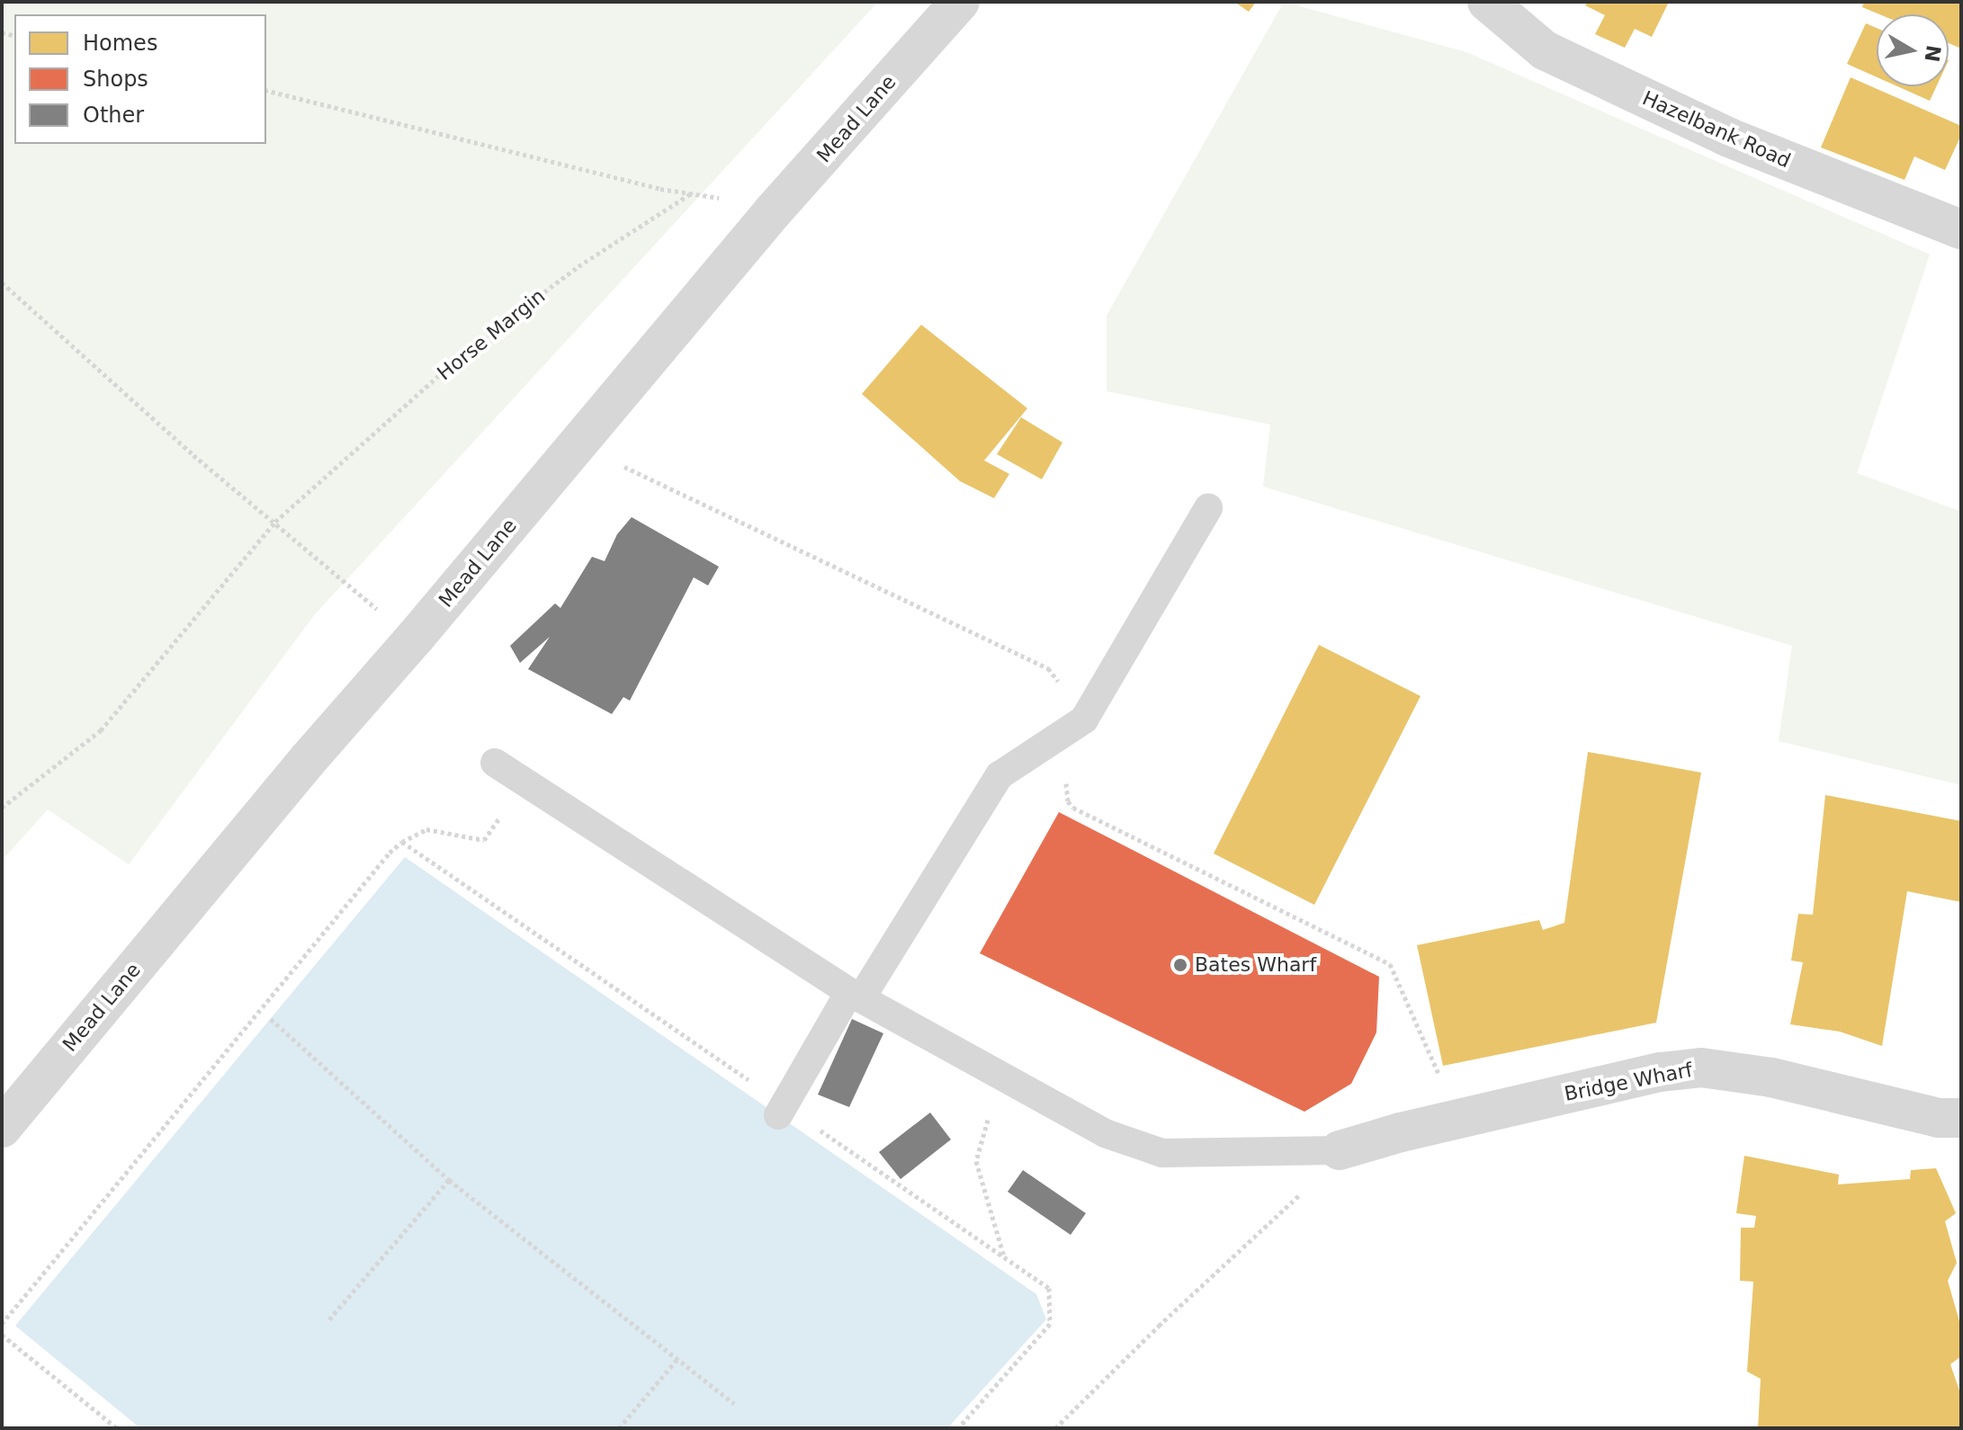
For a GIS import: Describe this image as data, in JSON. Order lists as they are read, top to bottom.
{
  "streets": {
    "street": ["Mead Lane", "Hazelbank Road", "Bridge Wharf"],
    "path": ["Horse Margin"]
  },
  "places": ["Bates Wharf"],
  "legend": ["Homes", "Shops", "Other"],
  "north": "right"
}
